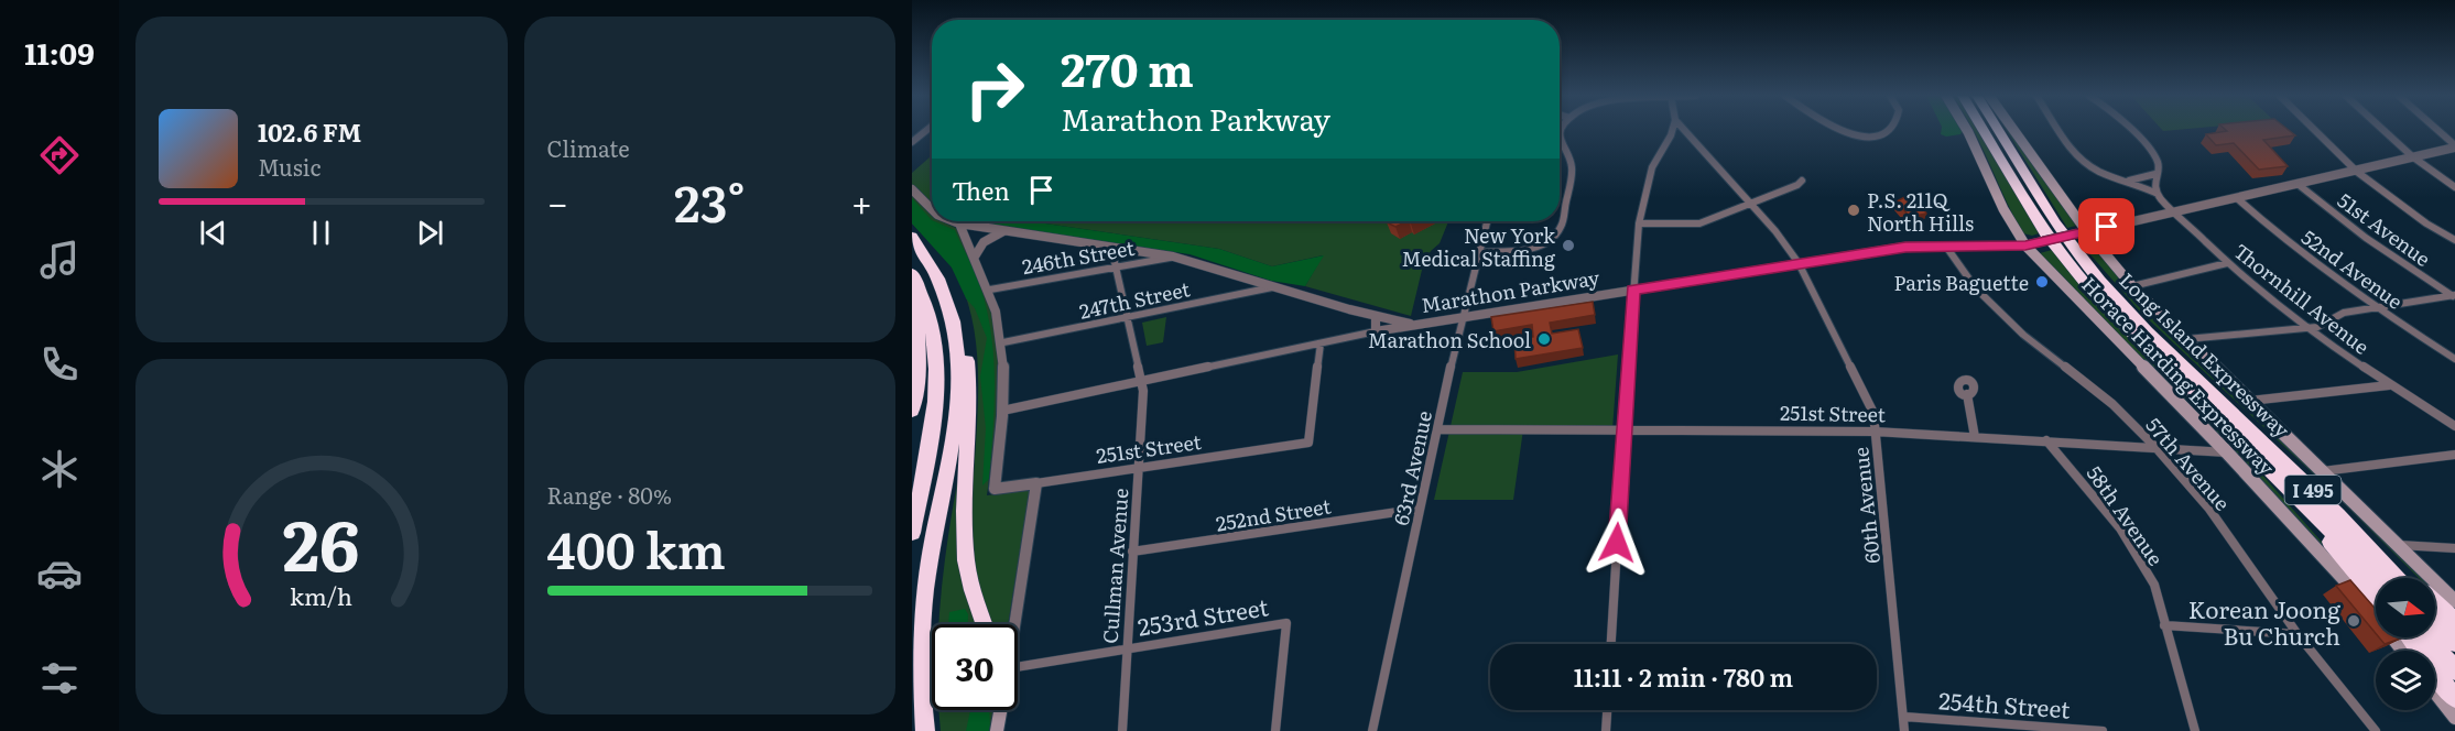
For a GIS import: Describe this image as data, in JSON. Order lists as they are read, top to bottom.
{
  "streets": {
    "highway": ["Long Island Expressway", "I 495"],
    "main road": ["Horace Harding Expressway"],
    "street": [
      "51st Avenue",
      "246th Street",
      "52nd Avenue",
      "Marathon Parkway",
      "Thornhill Avenue",
      "247th Street",
      "251st Street",
      "57th Avenue",
      "63rd Avenue",
      "60th Avenue",
      "252nd Street",
      "58th Avenue",
      "Cullman Avenue",
      "253rd Street",
      "254th Street"
    ]
  },
  "crossings": [
    ["51st Avenue", "Marathon Parkway"],
    ["246th Street", "Cullman Avenue"],
    ["52nd Avenue", "Marathon Parkway"],
    ["Marathon Parkway", "Thornhill Avenue"],
    ["Marathon Parkway", "Horace Harding Expressway"],
    ["Marathon Parkway", "251st Street"],
    ["Marathon Parkway", "57th Avenue"],
    ["Marathon Parkway", "63rd Avenue"],
    ["Marathon Parkway", "60th Avenue"],
    ["Marathon Parkway", "Cullman Avenue"],
    ["247th Street", "Cullman Avenue"],
    ["Horace Harding Expressway", "251st Street"],
    ["251st Street", "57th Avenue"],
    ["251st Street", "63rd Avenue"],
    ["251st Street", "60th Avenue"],
    ["251st Street", "58th Avenue"],
    ["251st Street", "Cullman Avenue"],
    ["63rd Avenue", "252nd Street"],
    ["60th Avenue", "254th Street"],
    ["252nd Street", "Cullman Avenue"],
    ["Cullman Avenue", "253rd Street"]
  ],
  "places": [
    "P.S. 211Q North Hills",
    "New York Medical Staffing",
    "Paris Baguette",
    "Marathon School",
    "Korean Joong Bu Church"
  ],
  "north": "right",
  "page": {
    "tabs": "11:09",
    "tile": [
      "Climate",
      ["Range · 80%", "400 km"]
    ],
    "turn": ["270 m", "Marathon Parkway"],
    "song": ["102.6 FM", "Music"],
    "then": "Then",
    "heat": ["−", "23°", "+"],
    "limit": "30",
    "trip": "11:11 · 2 min · 780 m",
    "gauge": ["26", "km/h"]
  }
}
